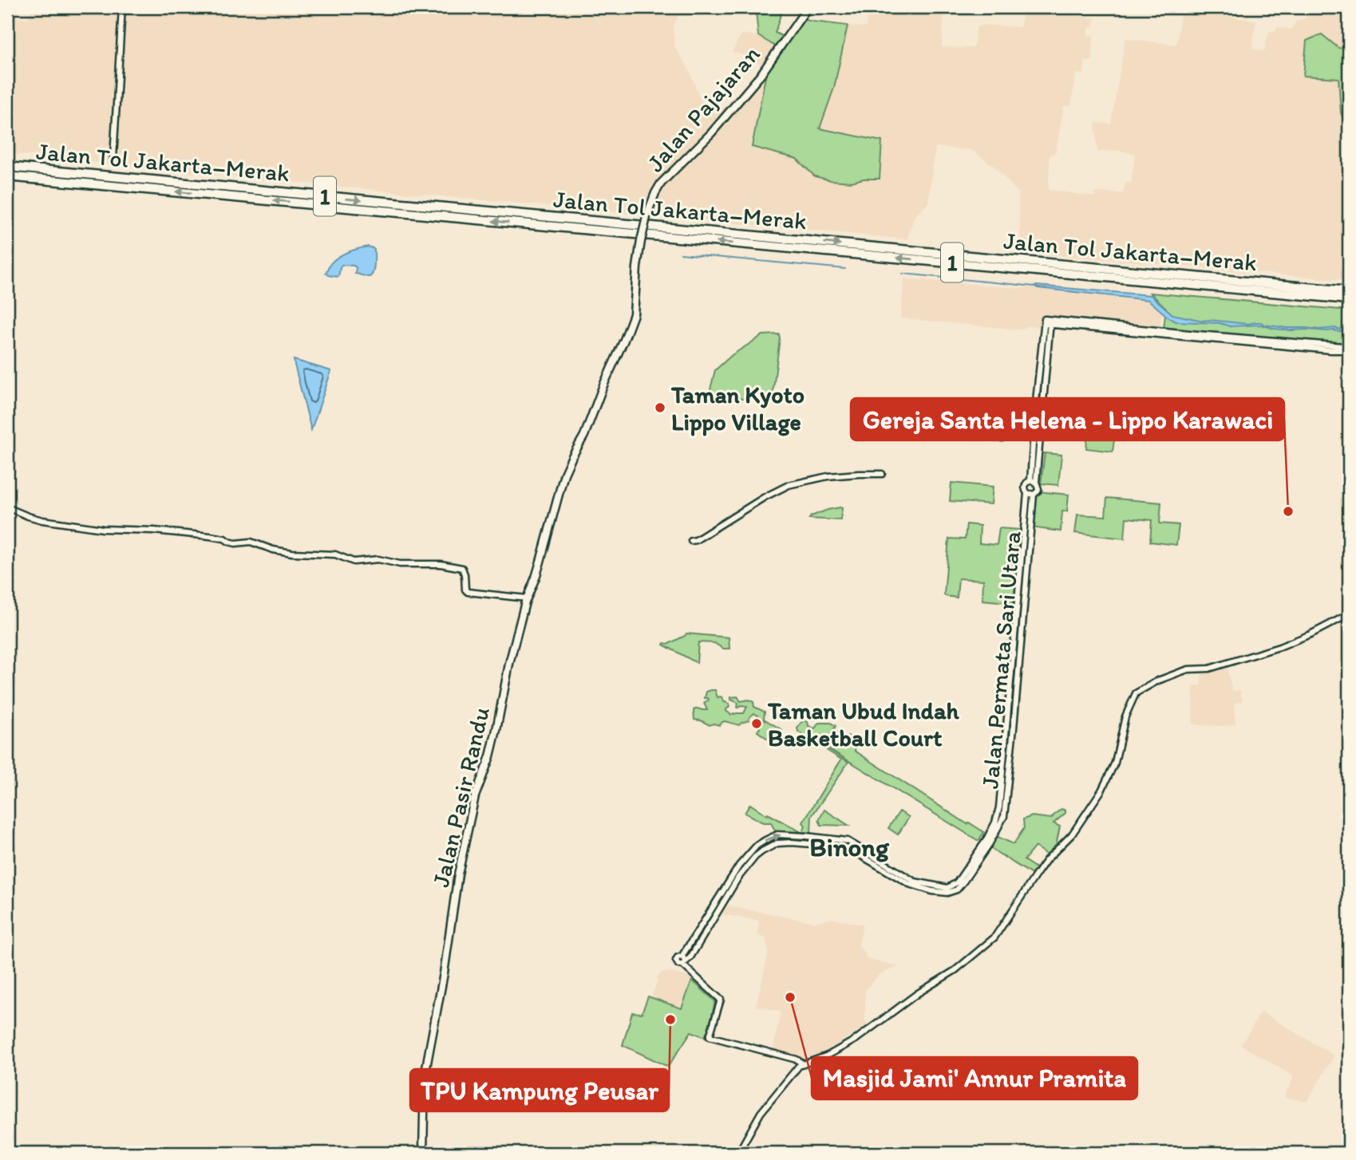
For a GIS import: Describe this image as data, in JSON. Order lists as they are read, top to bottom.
{
  "streets": {
    "highway": ["Jalan Tol Jakarta–Merak", "1"],
    "main road": ["Jalan Pajajaran", "Jalan Pasir Randu"],
    "street": ["Jalan Permata Sari Utara"]
  },
  "crossings": [
    ["Jalan Pajajaran", "Jalan Pasir Randu"]
  ],
  "districts": ["Binong"],
  "places": [
    "Taman Kyoto Lippo Village",
    "Gereja Santa Helena - Lippo Karawaci",
    "Taman Ubud Indah Basketball Court",
    "Masjid Jami' Annur Pramita",
    "TPU Kampung Peusar"
  ]
}
